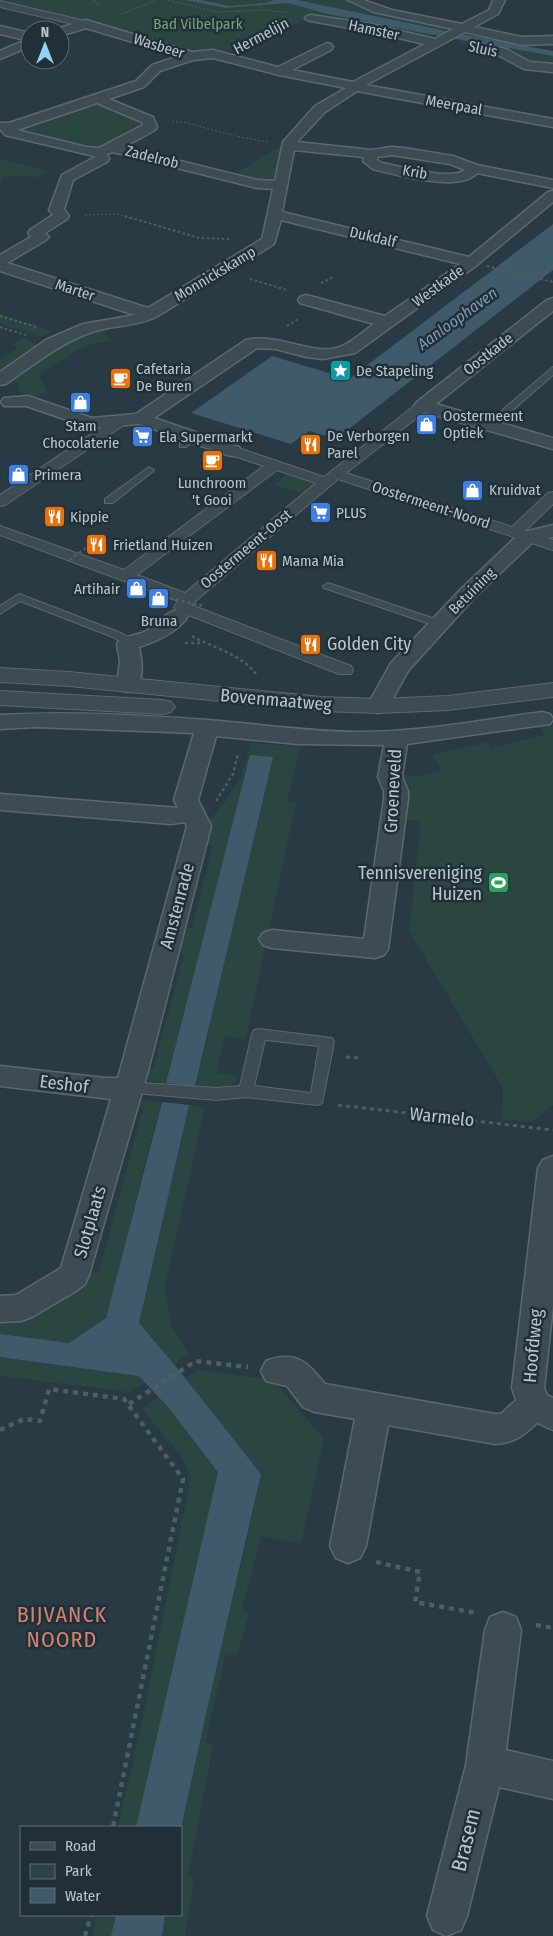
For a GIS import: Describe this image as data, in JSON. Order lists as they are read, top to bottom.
{
  "streets": {
    "street": [
      "Hamster",
      "Hermelijn",
      "Wasbeer",
      "Sluis",
      "Meerpaal",
      "Zadelrob",
      "Krib",
      "Dukdalf",
      "Monnickskamp",
      "Westkade",
      "Marter",
      "Oostkade",
      "Oostermeent-Noord",
      "Oostermeent-Oost",
      "Betuining",
      "Bovenmaatweg",
      "Groeneveld",
      "Amstenrade",
      "Eeshof",
      "Slotplaats",
      "Hoofdweg",
      "Brasem"
    ],
    "path": ["Warmelo"]
  },
  "crossings": [
    ["Hamster", "Sluis"],
    ["Hamster", "Monnickskamp"],
    ["Hermelijn", "Wasbeer"],
    ["Hermelijn", "Meerpaal"],
    ["Hermelijn", "Monnickskamp"],
    ["Wasbeer", "Zadelrob"],
    ["Sluis", "Monnickskamp"],
    ["Meerpaal", "Monnickskamp"],
    ["Zadelrob", "Monnickskamp"],
    ["Krib", "Monnickskamp"],
    ["Krib", "Westkade"],
    ["Dukdalf", "Monnickskamp"],
    ["Dukdalf", "Westkade"],
    ["Monnickskamp", "Marter"],
    ["Oostkade", "Oostermeent-Oost"],
    ["Oostermeent-Noord", "Oostermeent-Oost"],
    ["Oostermeent-Noord", "Betuining"],
    ["Bovenmaatweg", "Groeneveld"],
    ["Bovenmaatweg", "Amstenrade"],
    ["Amstenrade", "Eeshof"],
    ["Amstenrade", "Slotplaats"],
    ["Eeshof", "Slotplaats"]
  ],
  "districts": ["BIJVANCK NOORD"],
  "water": ["Aanloophaven"],
  "parks": ["Bad Vilbelpark"],
  "places": {
    "place": ["De Stapeling"],
    "cafe": ["Cafetaria De Buren", "Lunchroom 't Gooi"],
    "shop": [
      "Stam Chocolaterie",
      "Oostermeent Optiek",
      "Primera",
      "Kruidvat",
      "Artihair",
      "Bruna"
    ],
    "supermarket": ["Ela Supermarkt", "PLUS"],
    "restaurant": [
      "De Verborgen Parel",
      "Kippie",
      "Frietland Huizen",
      "Mama Mia",
      "Golden City"
    ],
    "sports": ["Tennisvereniging Huizen"]
  },
  "legend": ["Road", "Park", "Water"],
  "north": "top"
}
